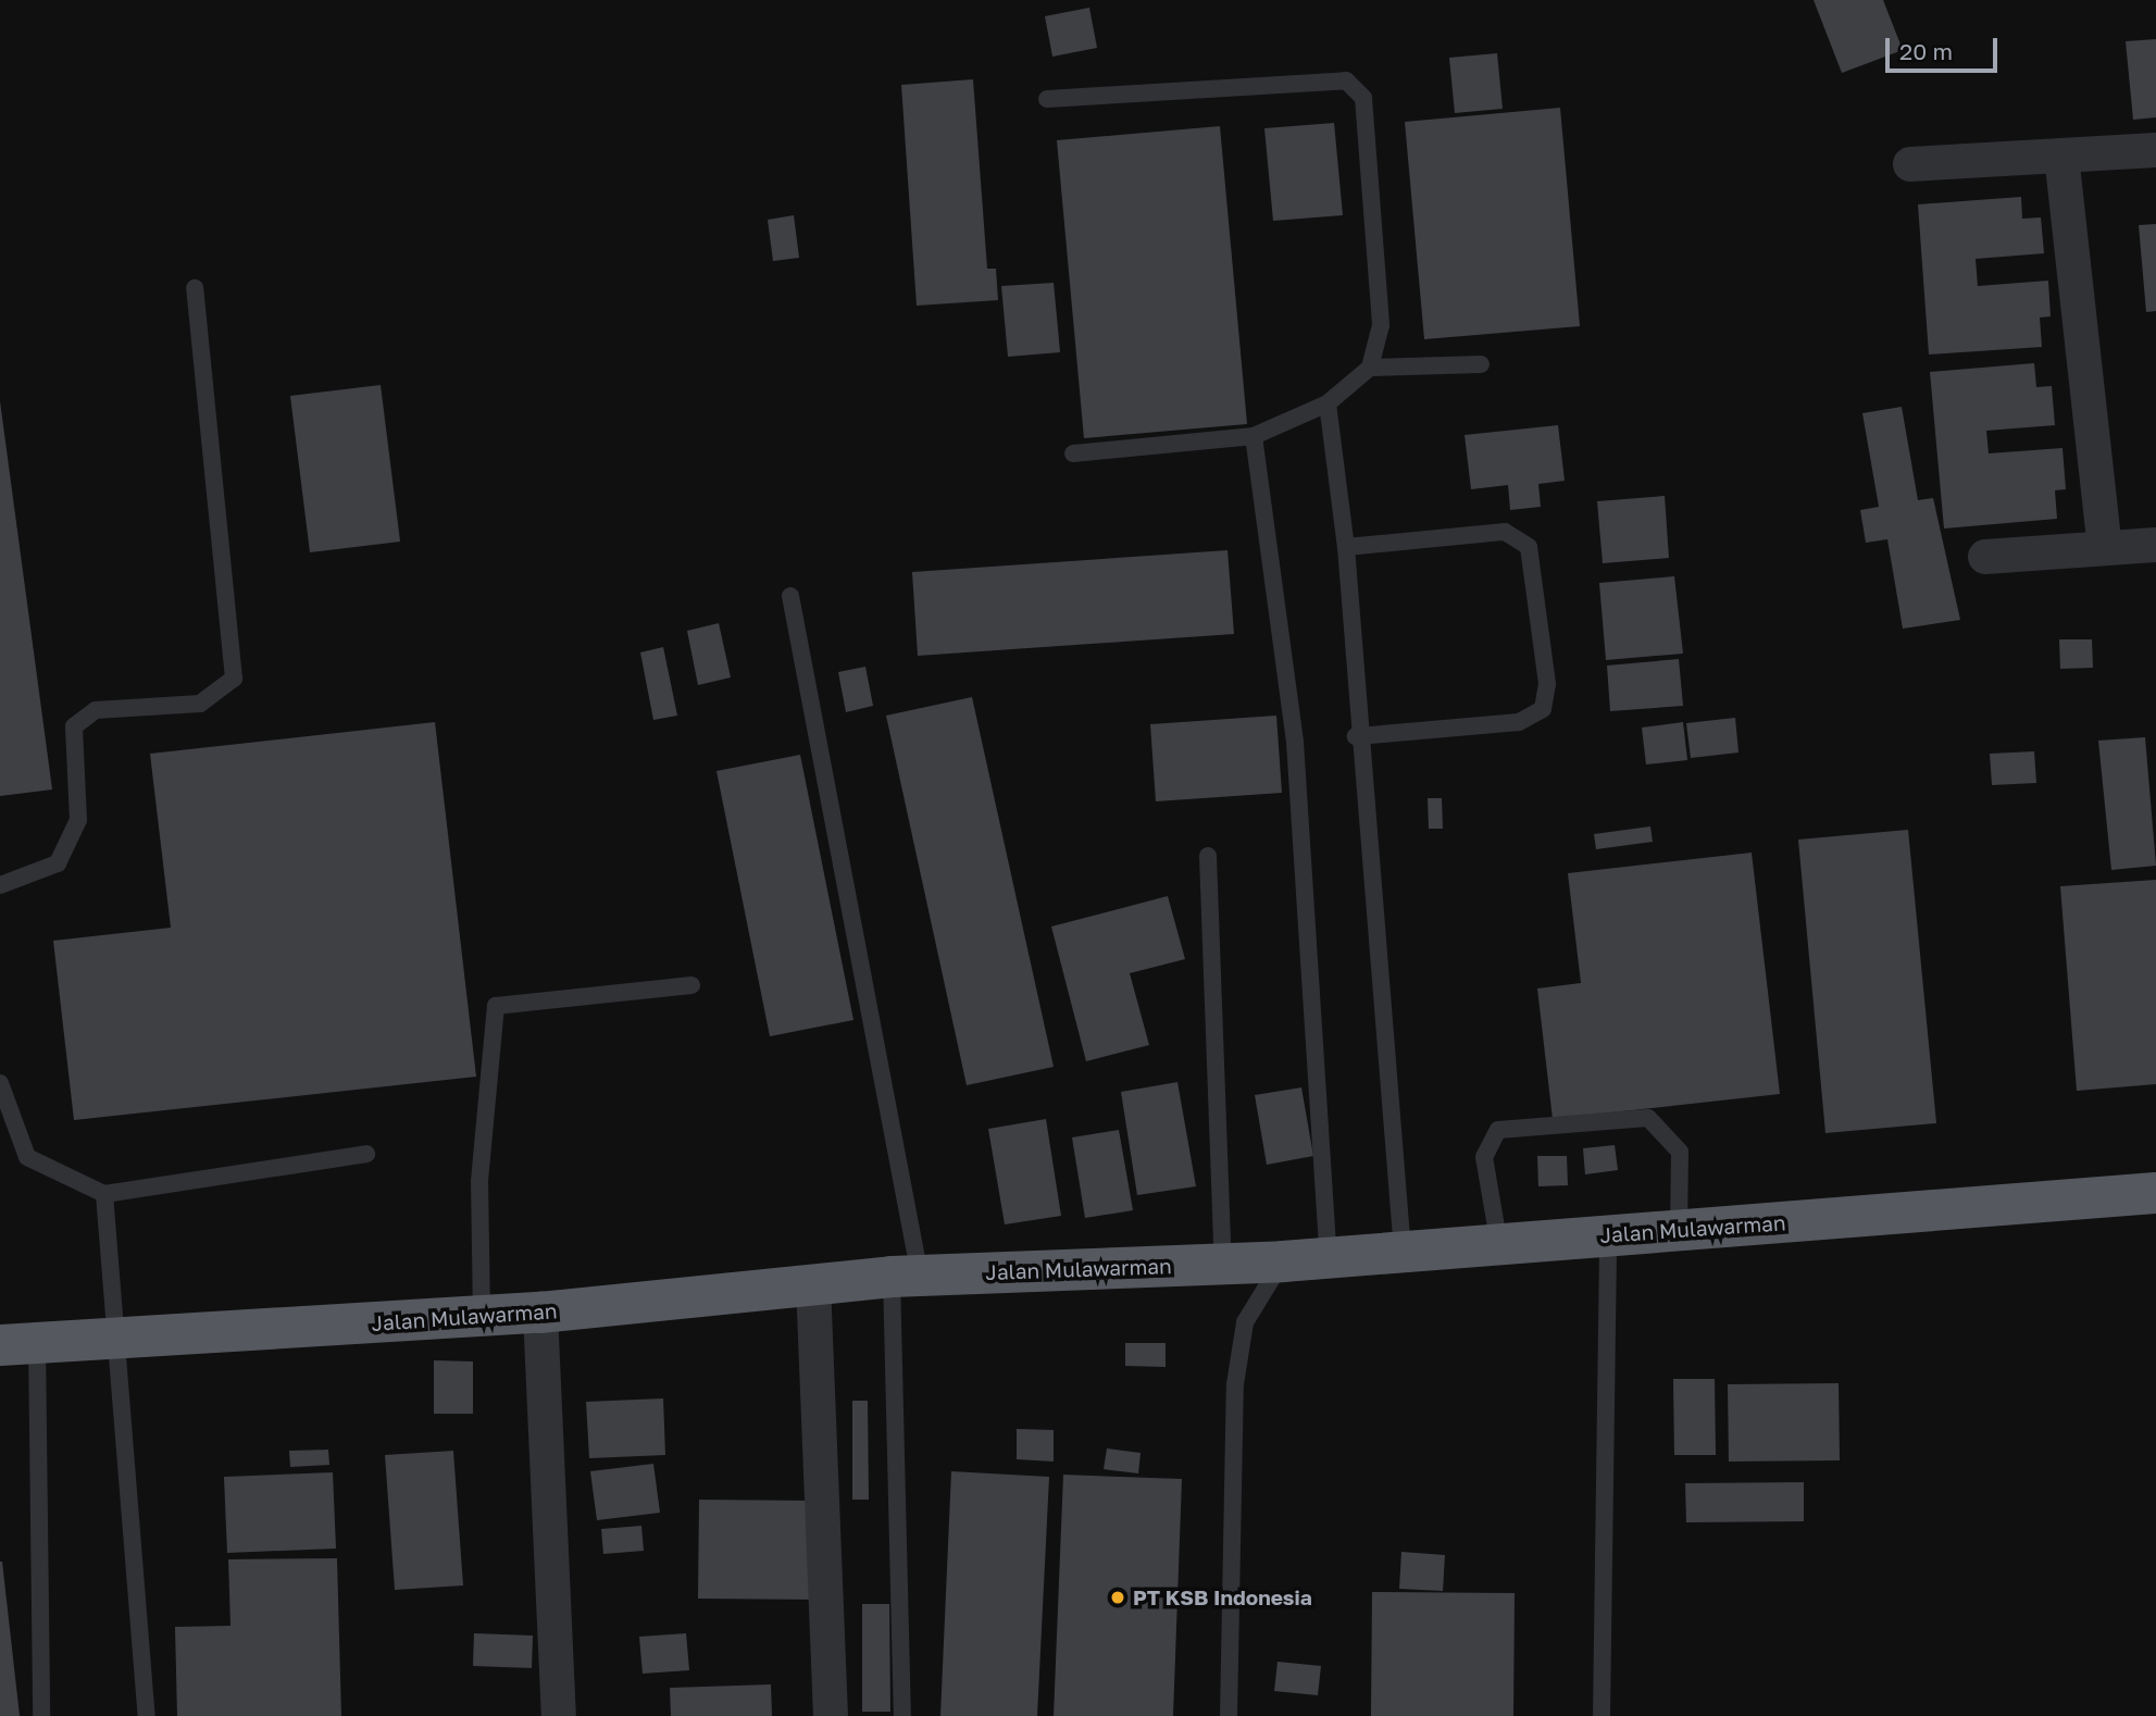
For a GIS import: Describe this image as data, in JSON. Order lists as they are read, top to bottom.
{
  "streets": {
    "highway": ["Jalan Mulawarman"]
  },
  "places": ["PT KSB Indonesia"],
  "scale_bar": "20 m"
}
